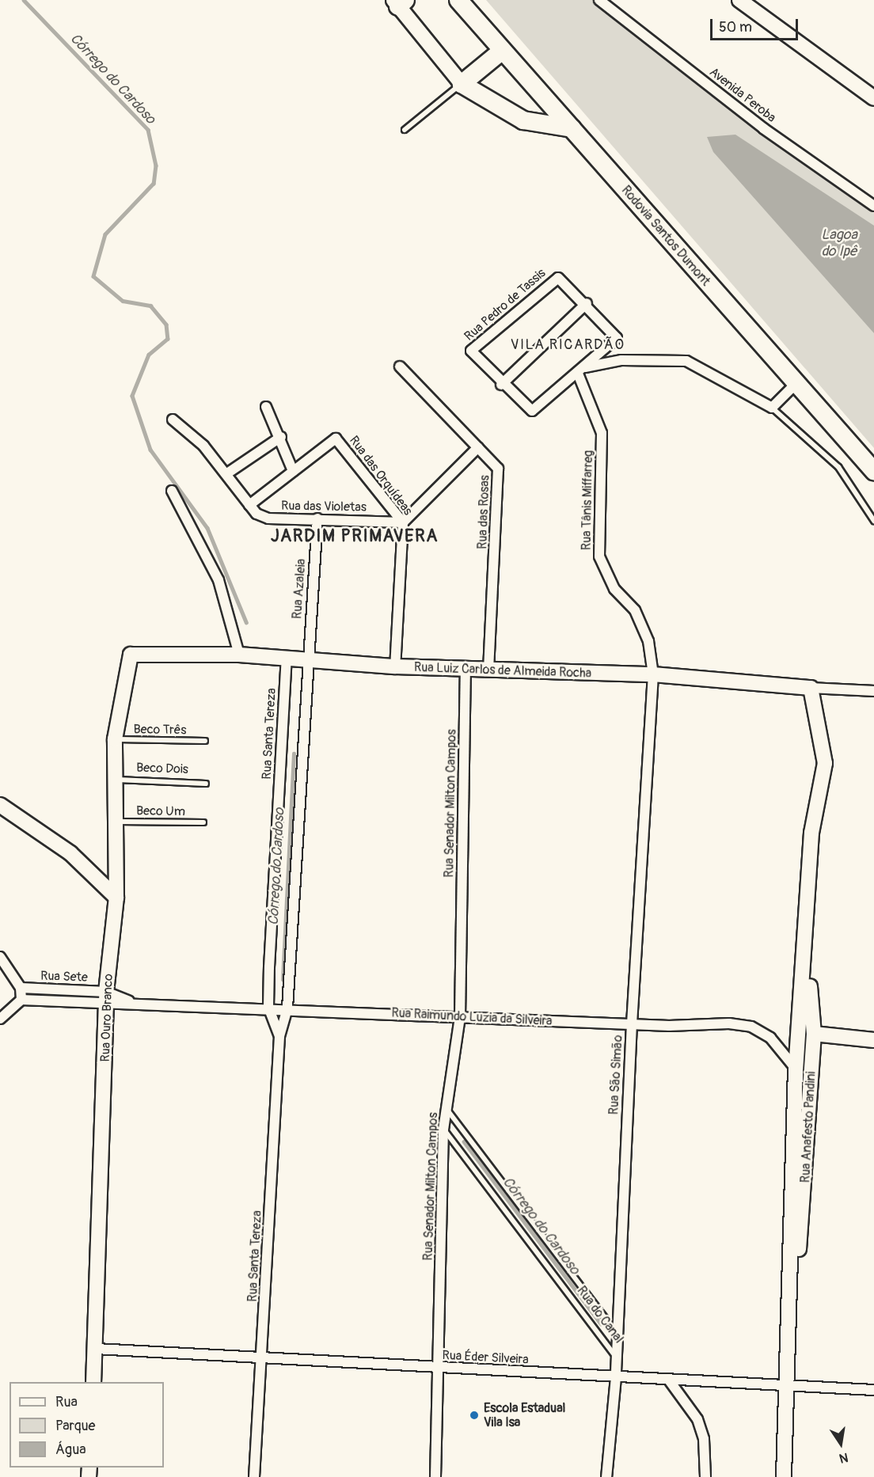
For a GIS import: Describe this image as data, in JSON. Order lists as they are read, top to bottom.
{
  "streets": {
    "highway": ["Rodovia Santos Dumont"],
    "street": [
      "Avenida Peroba",
      "Rua Pedro de Tassis",
      "Rua das Orquídeas",
      "Rua Tânis Miffarreg",
      "Rua das Violetas",
      "Rua das Rosas",
      "Rua Azaleia",
      "Rua Luiz Carlos de Almeida Rocha",
      "Rua Santa Tereza",
      "Rua Senador Milton Campos",
      "Rua Sete",
      "Rua Raimundo Luzia da Silveira",
      "Rua Ouro Branco",
      "Rua São Simão",
      "Rua Anafesto Pandini",
      "Rua Éder Silveira"
    ],
    "lane": [
      "Beco Três",
      "Beco Dois",
      "Beco Um",
      "Rua do Canal"
    ]
  },
  "crossings": [
    ["Rua Pedro de Tassis", "Rua Tânis Miffarreg"],
    ["Rua das Orquídeas", "Rua das Violetas"],
    ["Rua das Orquídeas", "Rua Luiz Carlos de Almeida Rocha"],
    ["Rua Tânis Miffarreg", "Rua Luiz Carlos de Almeida Rocha"],
    ["Rua Tânis Miffarreg", "Rua São Simão"],
    ["Rua das Violetas", "Rua Azaleia"],
    ["Rua das Rosas", "Rua Luiz Carlos de Almeida Rocha"],
    ["Rua Azaleia", "Rua Luiz Carlos de Almeida Rocha"],
    ["Rua Azaleia", "Rua Santa Tereza"],
    ["Rua Luiz Carlos de Almeida Rocha", "Rua Santa Tereza"],
    ["Rua Luiz Carlos de Almeida Rocha", "Rua Senador Milton Campos"],
    ["Rua Luiz Carlos de Almeida Rocha", "Rua Ouro Branco"],
    ["Rua Luiz Carlos de Almeida Rocha", "Rua São Simão"],
    ["Rua Luiz Carlos de Almeida Rocha", "Rua Anafesto Pandini"],
    ["Beco Três", "Rua Ouro Branco"],
    ["Rua Santa Tereza", "Rua Raimundo Luzia da Silveira"],
    ["Rua Santa Tereza", "Rua Éder Silveira"],
    ["Beco Dois", "Rua Ouro Branco"],
    ["Rua Senador Milton Campos", "Rua Raimundo Luzia da Silveira"],
    ["Rua Senador Milton Campos", "Rua do Canal"],
    ["Rua Senador Milton Campos", "Rua Éder Silveira"],
    ["Beco Um", "Rua Ouro Branco"],
    ["Rua Sete", "Rua Raimundo Luzia da Silveira"],
    ["Rua Sete", "Rua Ouro Branco"],
    ["Rua Raimundo Luzia da Silveira", "Rua Ouro Branco"],
    ["Rua Raimundo Luzia da Silveira", "Rua São Simão"],
    ["Rua Raimundo Luzia da Silveira", "Rua Anafesto Pandini"],
    ["Rua Ouro Branco", "Rua Éder Silveira"],
    ["Rua São Simão", "Rua do Canal"],
    ["Rua São Simão", "Rua Éder Silveira"],
    ["Rua Anafesto Pandini", "Rua Éder Silveira"]
  ],
  "districts": ["VILA RICARDÃO", "JARDIM PRIMAVERA"],
  "water": ["Córrego do Cardoso", "Lagoa do Ipê"],
  "places": ["Escola Estadual Vila Isa"],
  "legend": ["Rua", "Parque", "Água"],
  "scale_bar": "50 m",
  "north": "bottom"
}
